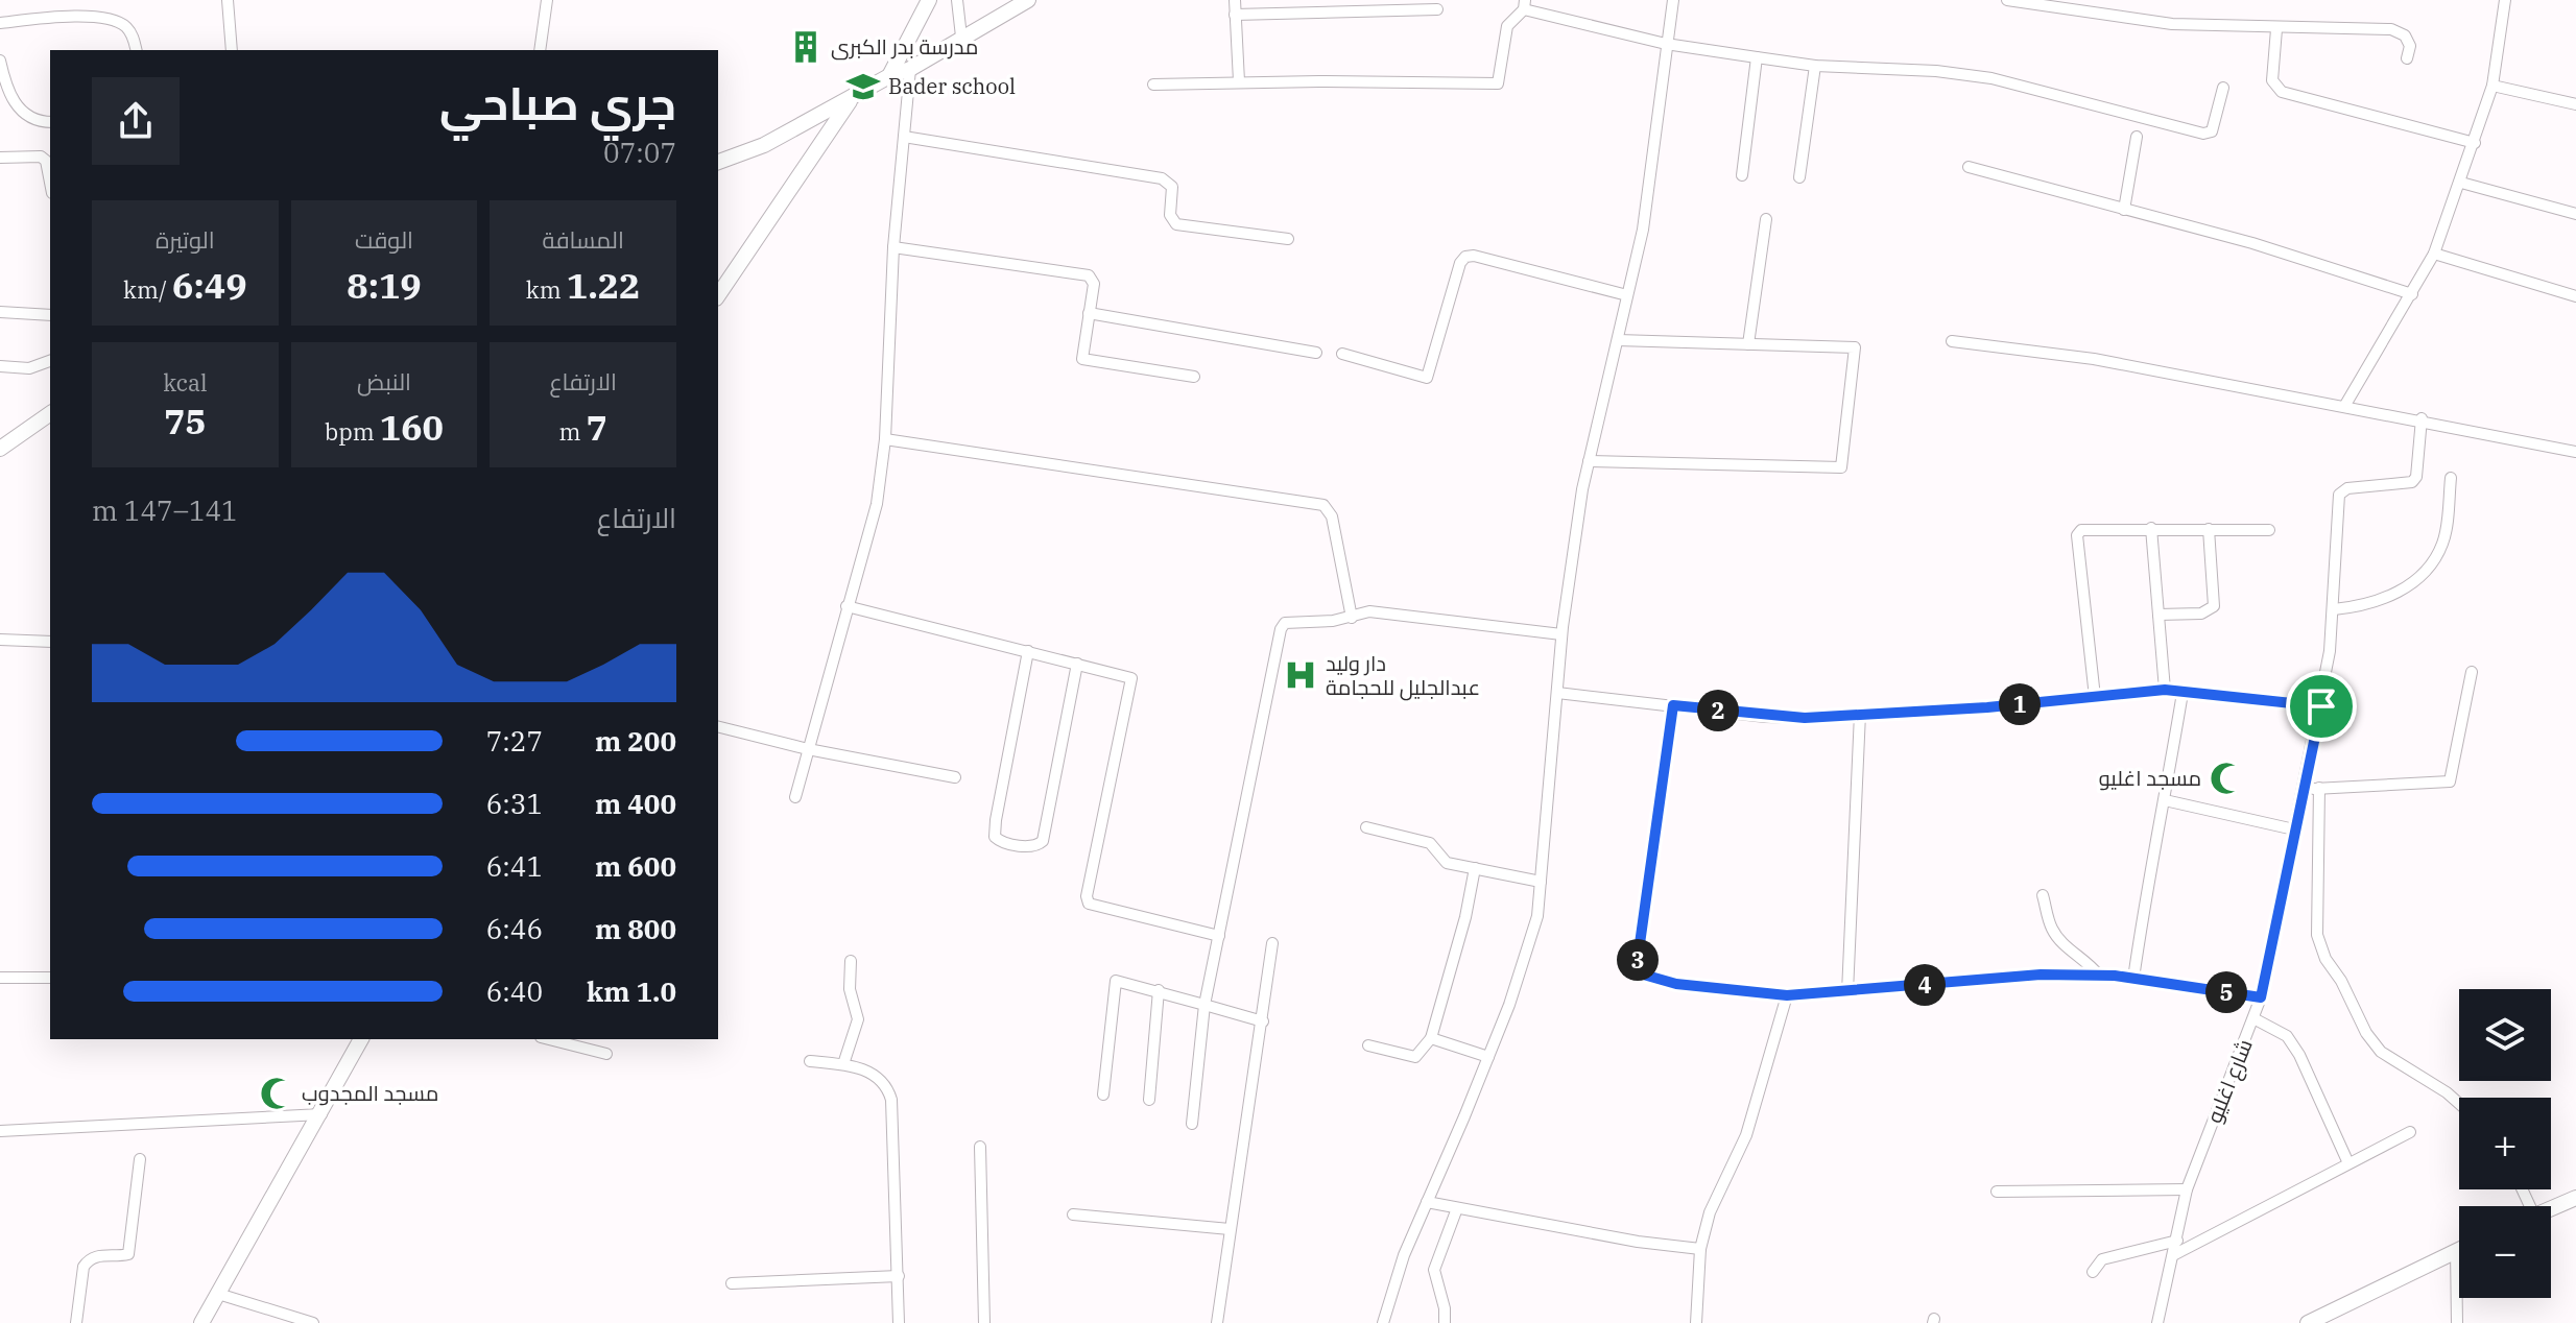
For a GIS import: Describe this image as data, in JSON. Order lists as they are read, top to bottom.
{
  "streets": {
    "street": ["شارع اغليو"]
  },
  "places": {
    "building": ["مدرسة بدر الكبرى"],
    "school or university": ["Bader school"],
    "hospital": ["دار وليد عبدالجليل للحجامة"],
    "mosque": ["مسجد اغليو", "مسجد المجدوب"]
  },
  "page": {
    "heading": ["جري صباحي", "07:07"],
    "stats": [
      ["المسافة", "1.22 km"],
      ["الوقت", "8:19"],
      ["الوتيرة", "6:49 /km"],
      ["الارتفاع", "7 m"],
      ["النبض", "160 bpm"],
      ["kcal", "75"]
    ],
    "chart": ["الارتفاع", "141–147 m"],
    "pins": [
      "1",
      "2",
      "3",
      "4",
      "5"
    ],
    "list": [
      {
        "name": "200 m",
        "note": "7:27"
      },
      {
        "name": "400 m",
        "note": "6:31"
      },
      {
        "name": "600 m",
        "note": "6:41"
      },
      {
        "name": "800 m",
        "note": "6:46"
      },
      {
        "name": "1.0 km",
        "note": "6:40"
      }
    ],
    "map_buttons": ["+", "−"]
  }
}
